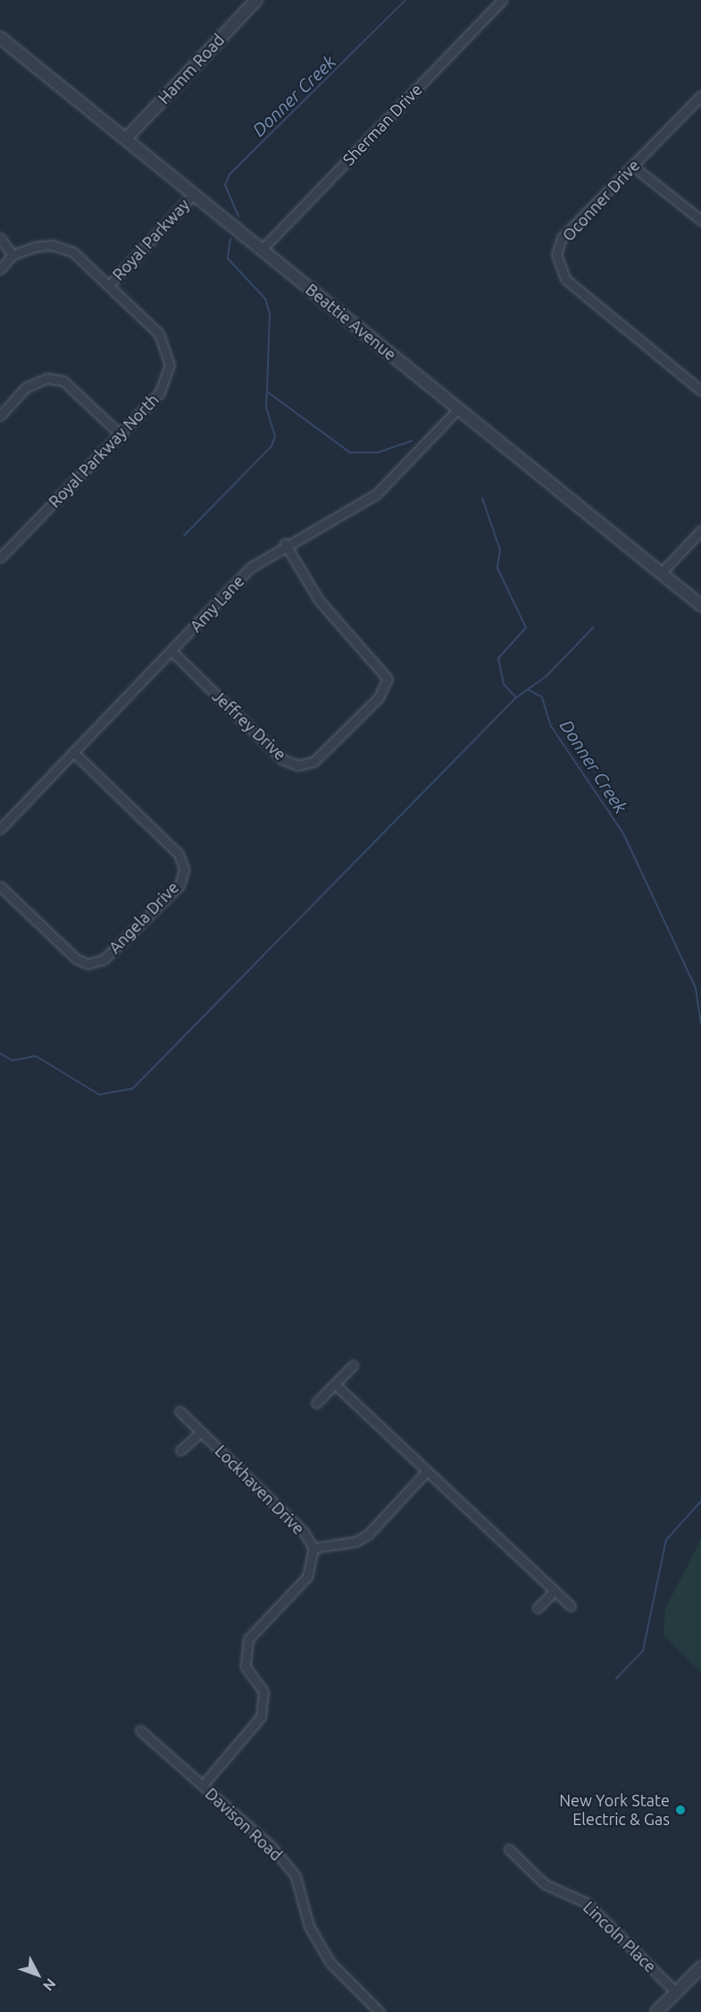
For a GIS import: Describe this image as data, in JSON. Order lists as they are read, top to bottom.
{
  "streets": {
    "street": [
      "Hamm Road",
      "Sherman Drive",
      "Oconner Drive",
      "Royal Parkway",
      "Beattie Avenue",
      "Royal Parkway North",
      "Amy Lane",
      "Jeffrey Drive",
      "Angela Drive",
      "Lockhaven Drive",
      "Davison Road",
      "Lincoln Place"
    ]
  },
  "crossings": [
    ["Hamm Road", "Beattie Avenue"],
    ["Sherman Drive", "Beattie Avenue"],
    ["Royal Parkway", "Beattie Avenue"],
    ["Royal Parkway", "Royal Parkway North"],
    ["Beattie Avenue", "Amy Lane"],
    ["Amy Lane", "Jeffrey Drive"],
    ["Amy Lane", "Angela Drive"],
    ["Lockhaven Drive", "Davison Road"]
  ],
  "water": ["Donner Creek"],
  "places": ["New York State Electric & Gas"],
  "north": "bottom right"
}
